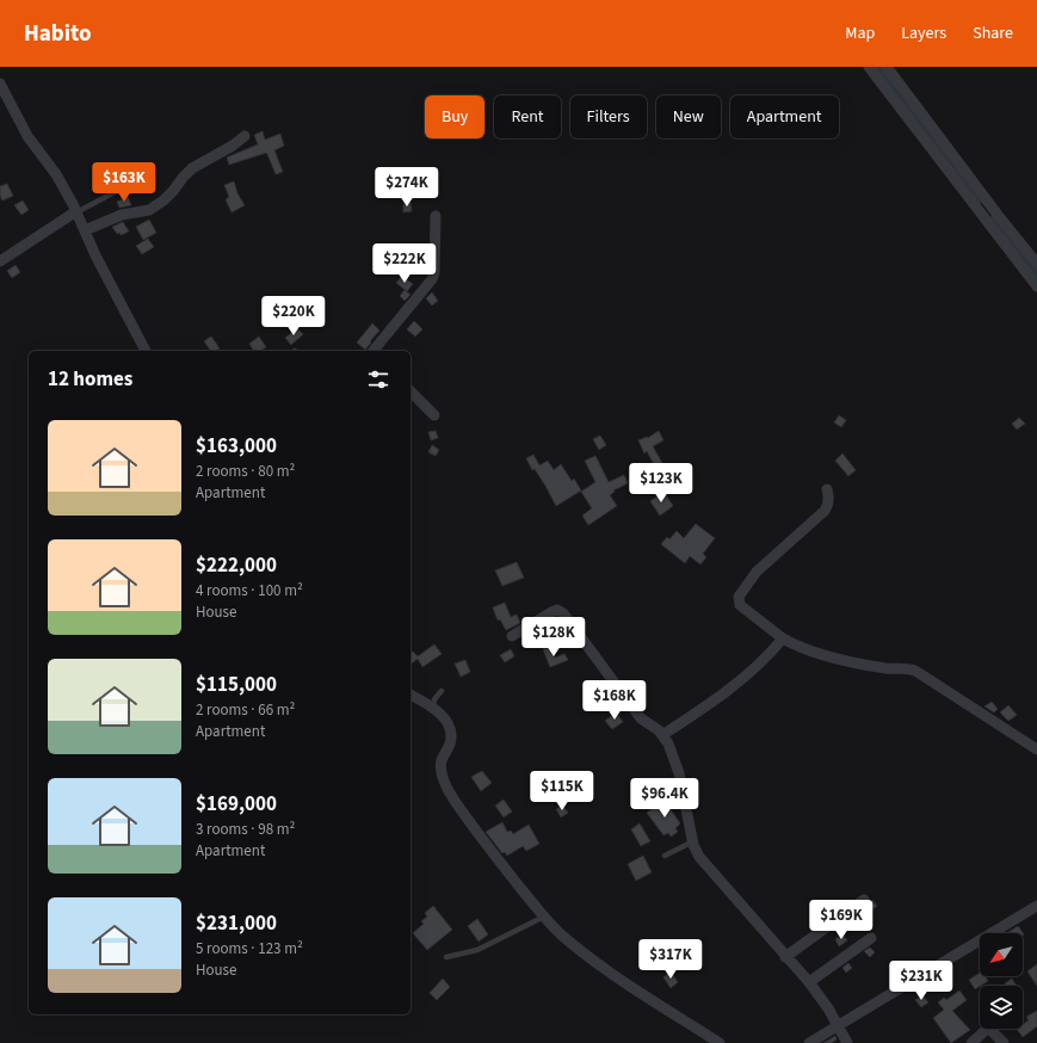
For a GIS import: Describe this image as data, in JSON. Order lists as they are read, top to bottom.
{
  "north": "bottom left",
  "page": {
    "header": "Habito",
    "nav": ["Map", "Layers", "Share"],
    "chip": [
      "Buy",
      "Rent",
      "Filters",
      "New",
      "Apartment"
    ],
    "price": [
      "$163K",
      "$274K",
      "$222K",
      "$220K",
      "$123K",
      "$128K",
      "$168K",
      "$115K",
      "$96.4K",
      "$169K",
      "$317K",
      "$231K"
    ],
    "heading": "12 homes",
    "list": [
      {
        "name": "$163,000",
        "note": "2 rooms · 80 m² · Apartment"
      },
      {
        "name": "$222,000",
        "note": "4 rooms · 100 m² · House"
      },
      {
        "name": "$115,000",
        "note": "2 rooms · 66 m² · Apartment"
      },
      {
        "name": "$169,000",
        "note": "3 rooms · 98 m² · Apartment"
      },
      {
        "name": "$231,000",
        "note": "5 rooms · 123 m² · House"
      }
    ]
  }
}
